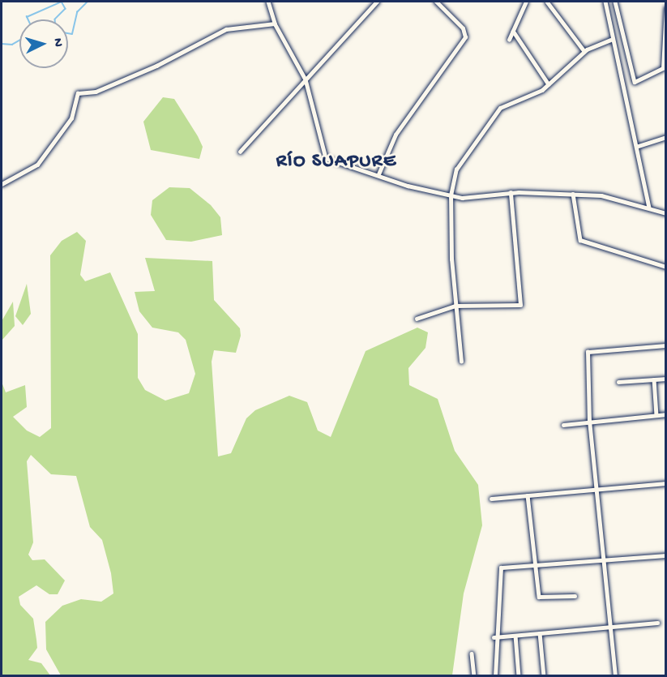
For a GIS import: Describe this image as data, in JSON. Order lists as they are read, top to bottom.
{
  "districts": ["RÍO SUAPURE"],
  "north": "right"
}
